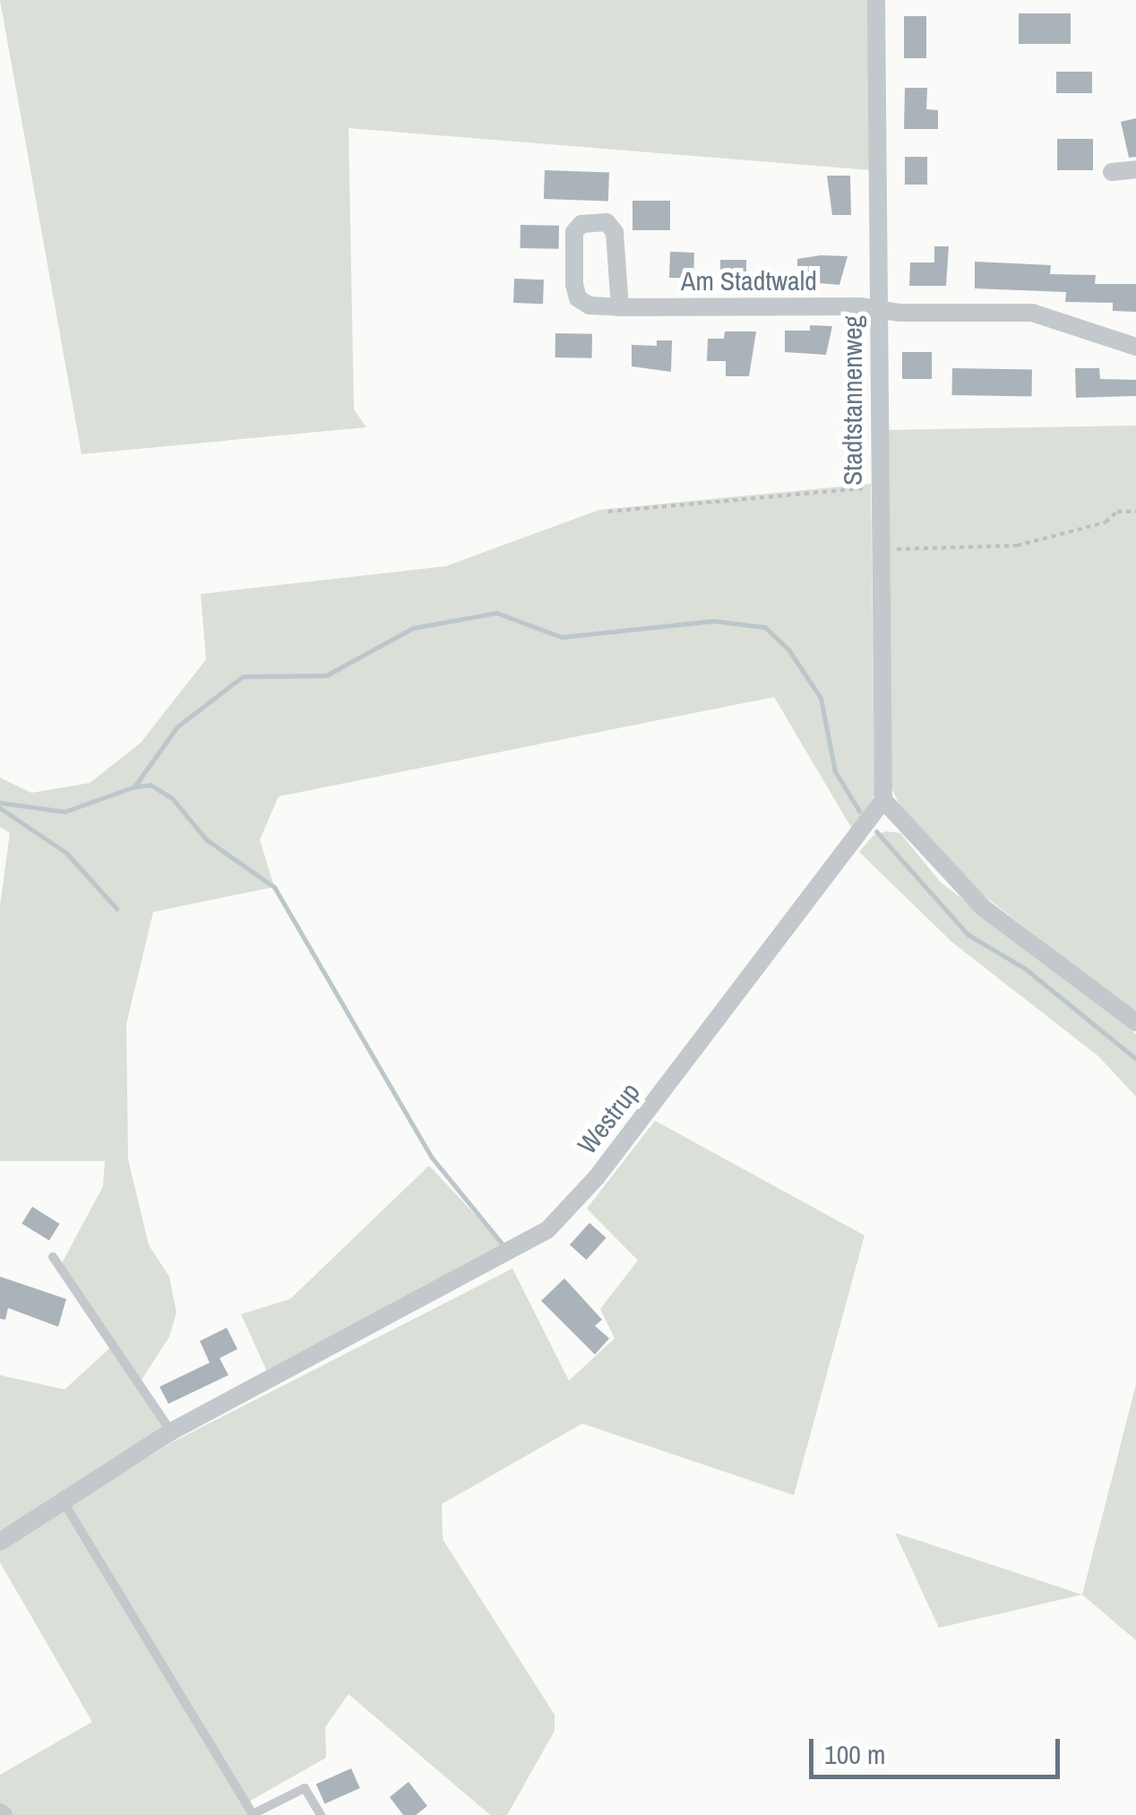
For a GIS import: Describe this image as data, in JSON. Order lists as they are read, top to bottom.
{
  "streets": {
    "street": ["Am Stadtwald", "Stadtstannenweg", "Westrup"]
  },
  "crossings": [
    ["Am Stadtwald", "Stadtstannenweg"],
    ["Stadtstannenweg", "Westrup"]
  ],
  "scale_bar": "100 m"
}
